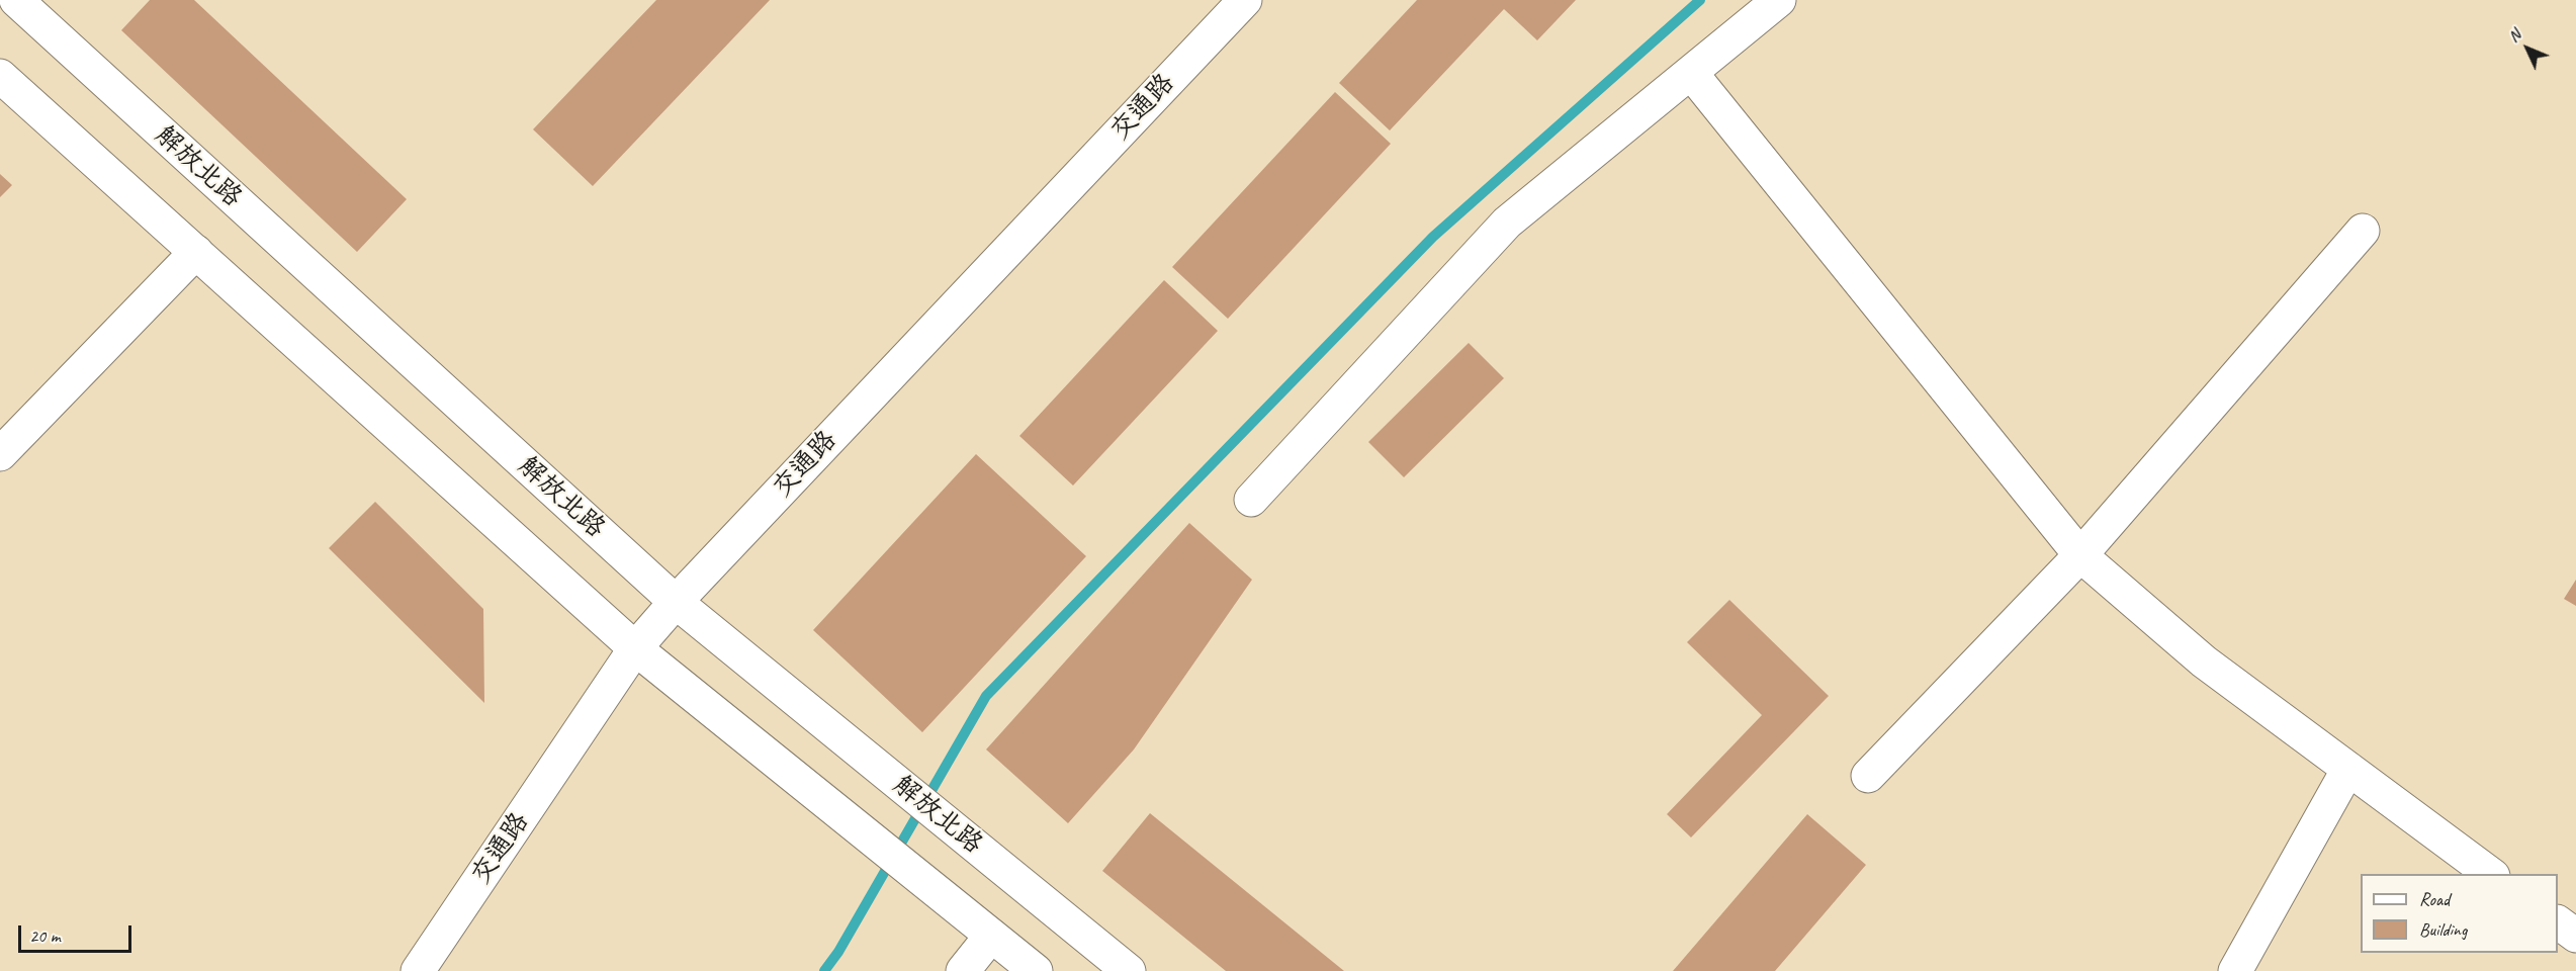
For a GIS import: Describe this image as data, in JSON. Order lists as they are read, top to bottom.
{
  "streets": {
    "main road": ["交通路", "解放北路"]
  },
  "crossings": [
    ["交通路", "解放北路"]
  ],
  "legend": ["Road", "Building"],
  "scale_bar": "20 m",
  "north": "top left"
}
